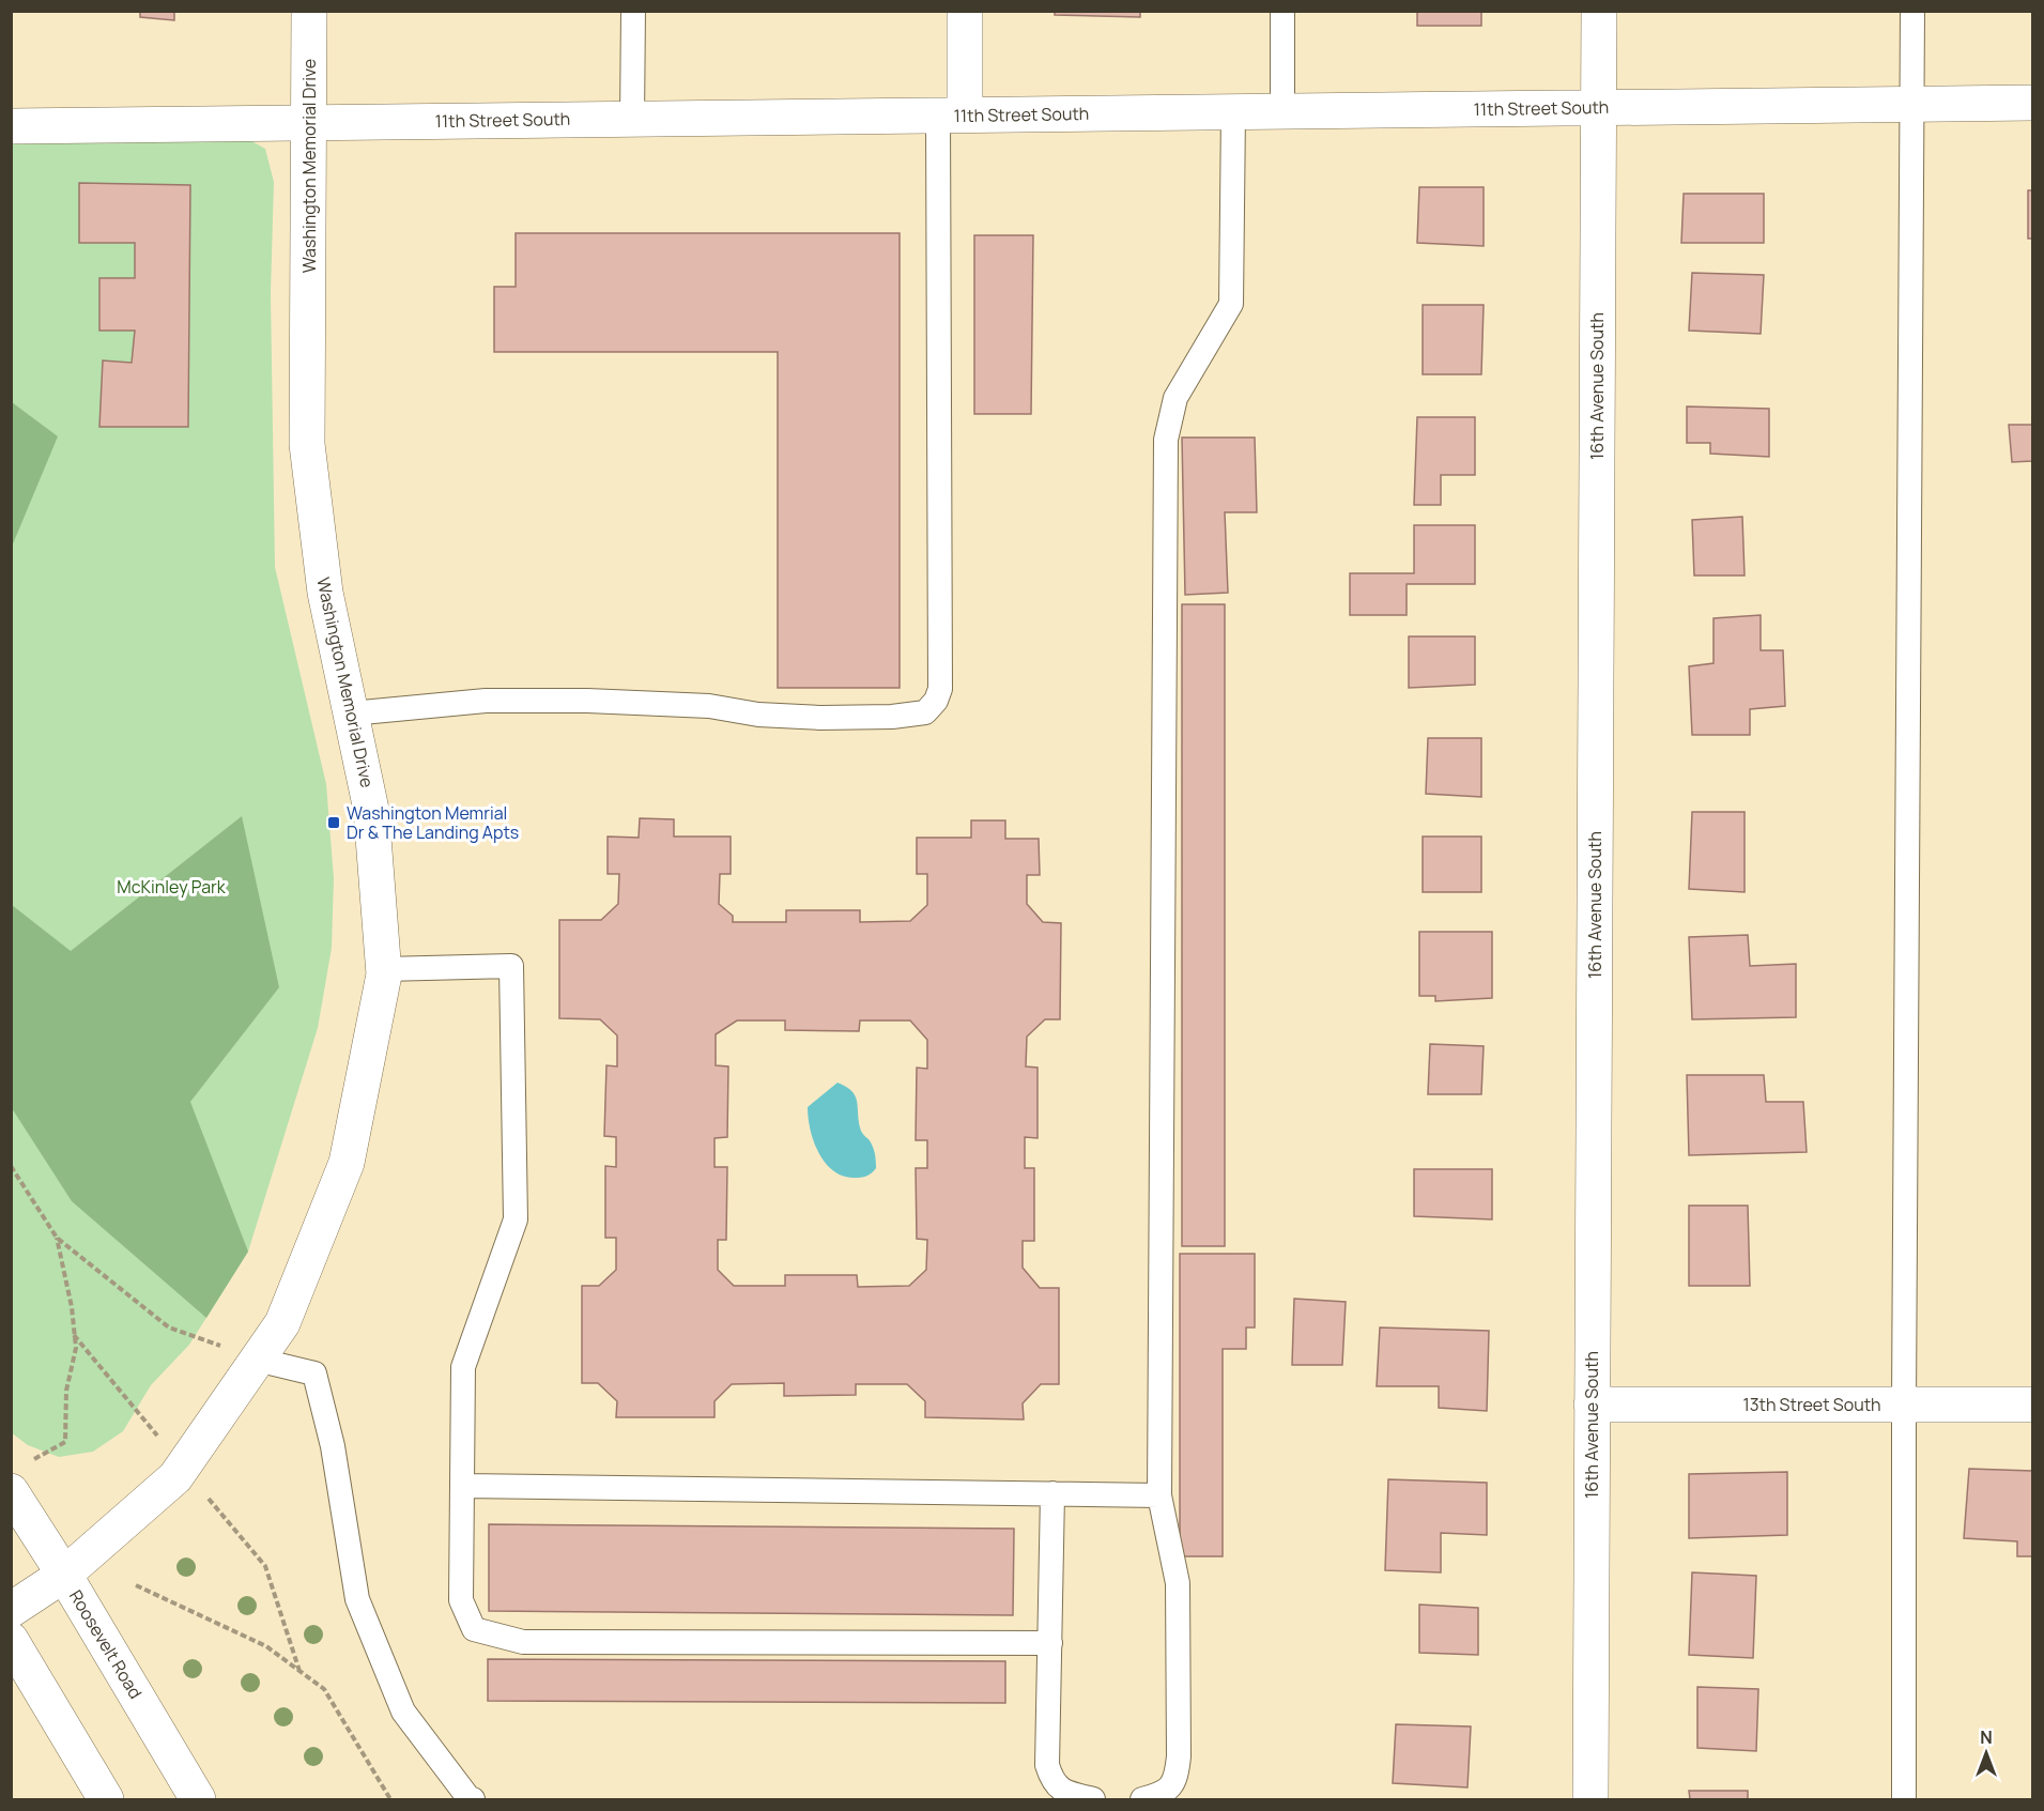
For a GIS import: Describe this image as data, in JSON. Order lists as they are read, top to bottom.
{
  "streets": {
    "street": [
      "11th Street South",
      "Washington Memorial Drive",
      "16th Avenue South",
      "13th Street South",
      "Roosevelt Road"
    ]
  },
  "crossings": [
    ["11th Street South", "Washington Memorial Drive"],
    ["11th Street South", "16th Avenue South"],
    ["Washington Memorial Drive", "Roosevelt Road"],
    ["16th Avenue South", "13th Street South"]
  ],
  "parks": ["McKinley Park"],
  "places": {
    "transit": ["Washington Memrial Dr & The Landing Apts"]
  },
  "north": "top"
}
